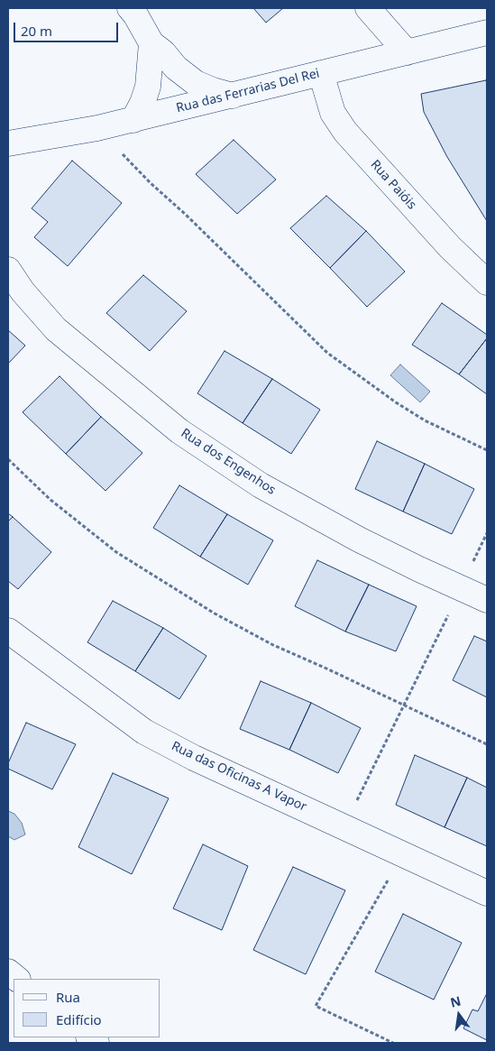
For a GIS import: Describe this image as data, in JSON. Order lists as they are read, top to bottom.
{
  "streets": {
    "street": [
      "Rua das Ferrarias Del Rei",
      "Rua Paióis",
      "Rua dos Engenhos",
      "Rua das Oficinas A Vapor"
    ]
  },
  "crossings": [
    ["Rua das Ferrarias Del Rei", "Rua Paióis"]
  ],
  "legend": ["Rua", "Edifício"],
  "scale_bar": "20 m",
  "north": "top"
}
